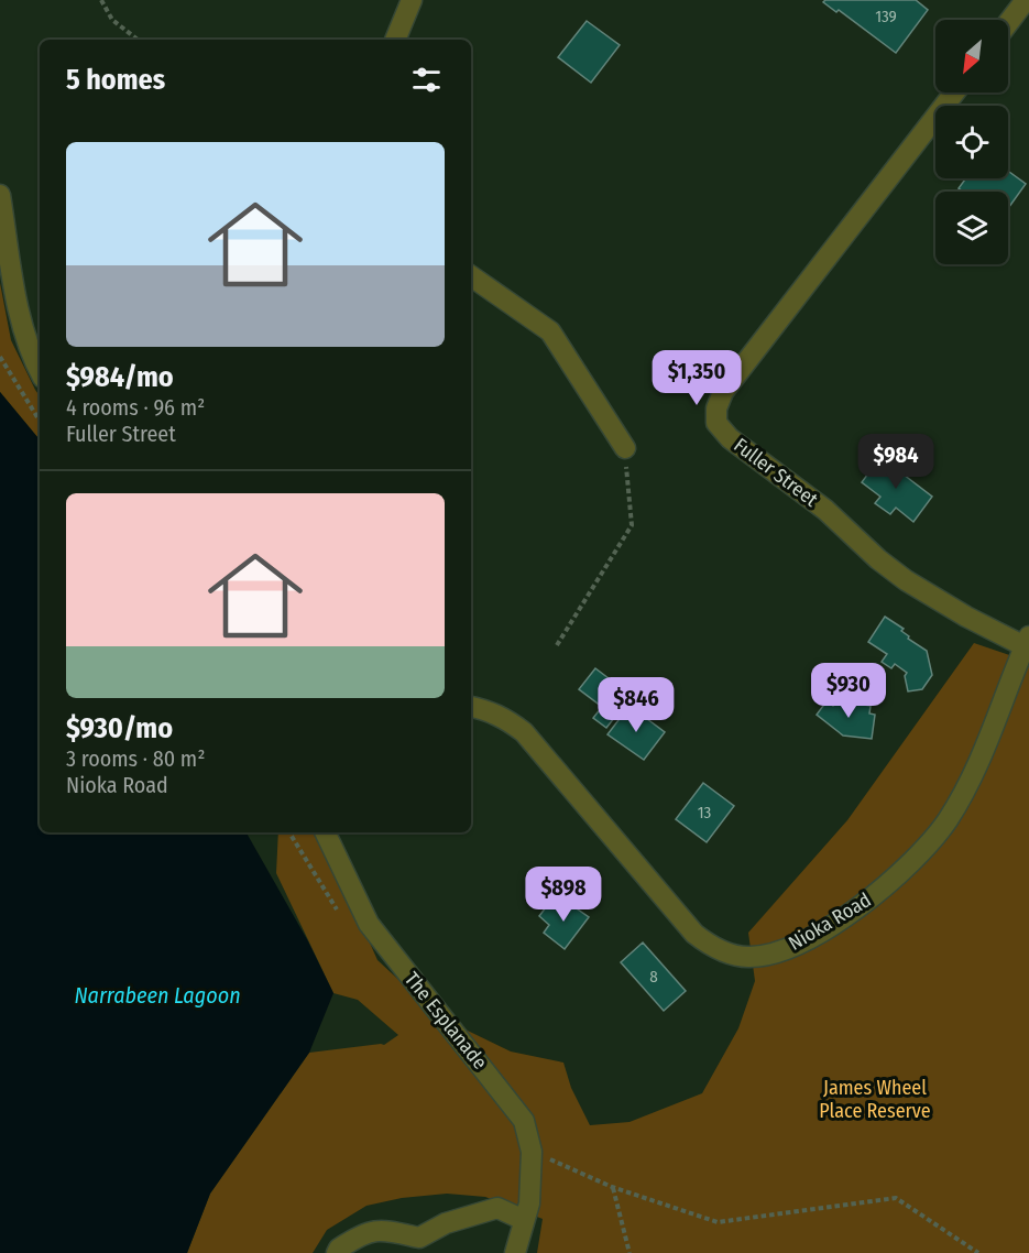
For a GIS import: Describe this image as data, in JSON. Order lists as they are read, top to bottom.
{
  "streets": {
    "street": ["Fuller Street", "Nioka Road", "The Esplanade"]
  },
  "crossings": [
    ["Fuller Street", "Nioka Road"]
  ],
  "water": ["Narrabeen Lagoon"],
  "parks": ["James Wheel Place Reserve"],
  "house_numbers": ["139", "13", "8"],
  "north": "bottom left",
  "page": {
    "heading": "5 homes",
    "list": [
      {
        "name": "$984/mo",
        "note": "4 rooms · 96 m² · Fuller Street"
      },
      {
        "name": "$930/mo",
        "note": "3 rooms · 80 m² · Nioka Road"
      }
    ],
    "price": [
      "$1,350",
      "$984",
      "$930",
      "$846",
      "$898"
    ]
  }
}
